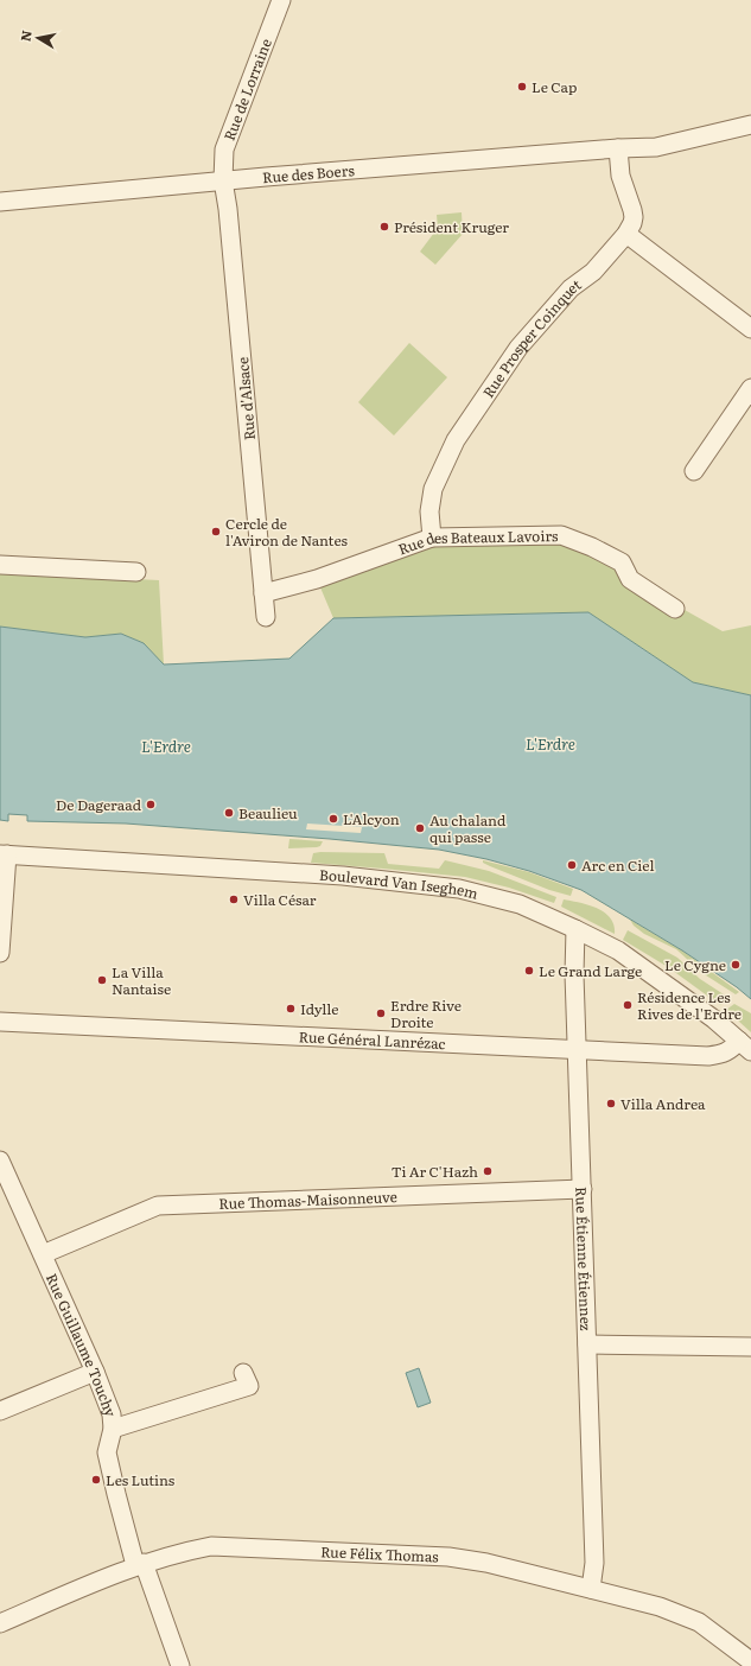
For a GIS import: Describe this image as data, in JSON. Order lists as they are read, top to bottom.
{
  "streets": {
    "street": [
      "Rue de Lorraine",
      "Rue des Boers",
      "Rue Prosper Coinquet",
      "Rue d'Alsace",
      "Rue des Bateaux Lavoirs",
      "Boulevard Van Iseghem",
      "Rue Général Lanrézac",
      "Rue Thomas-Maisonneuve",
      "Rue Étienne Étiennez",
      "Rue Guillaume Touchy",
      "Rue Félix Thomas"
    ]
  },
  "crossings": [
    ["Rue de Lorraine", "Rue des Boers"],
    ["Rue de Lorraine", "Rue d'Alsace"],
    ["Rue des Boers", "Rue Prosper Coinquet"],
    ["Rue des Boers", "Rue d'Alsace"],
    ["Rue Prosper Coinquet", "Rue des Bateaux Lavoirs"],
    ["Rue d'Alsace", "Rue des Bateaux Lavoirs"],
    ["Boulevard Van Iseghem", "Rue Général Lanrézac"],
    ["Boulevard Van Iseghem", "Rue Étienne Étiennez"],
    ["Rue Général Lanrézac", "Rue Étienne Étiennez"],
    ["Rue Thomas-Maisonneuve", "Rue Étienne Étiennez"],
    ["Rue Thomas-Maisonneuve", "Rue Guillaume Touchy"],
    ["Rue Étienne Étiennez", "Rue Félix Thomas"],
    ["Rue Guillaume Touchy", "Rue Félix Thomas"]
  ],
  "water": ["L'Erdre"],
  "places": [
    "Le Cap",
    "Président Kruger",
    "Cercle de l'Aviron de Nantes",
    "De Dageraad",
    "Beaulieu",
    "L'Alcyon",
    "Au chaland qui passe",
    "Arc en Ciel",
    "Villa César",
    "Le Cygne",
    "Le Grand Large",
    "La Villa Nantaise",
    "Résidence Les Rives de l'Erdre",
    "Idylle",
    "Erdre Rive Droite",
    "Villa Andrea",
    "Ti Ar C'Hazh",
    "Les Lutins"
  ],
  "north": "left"
}
